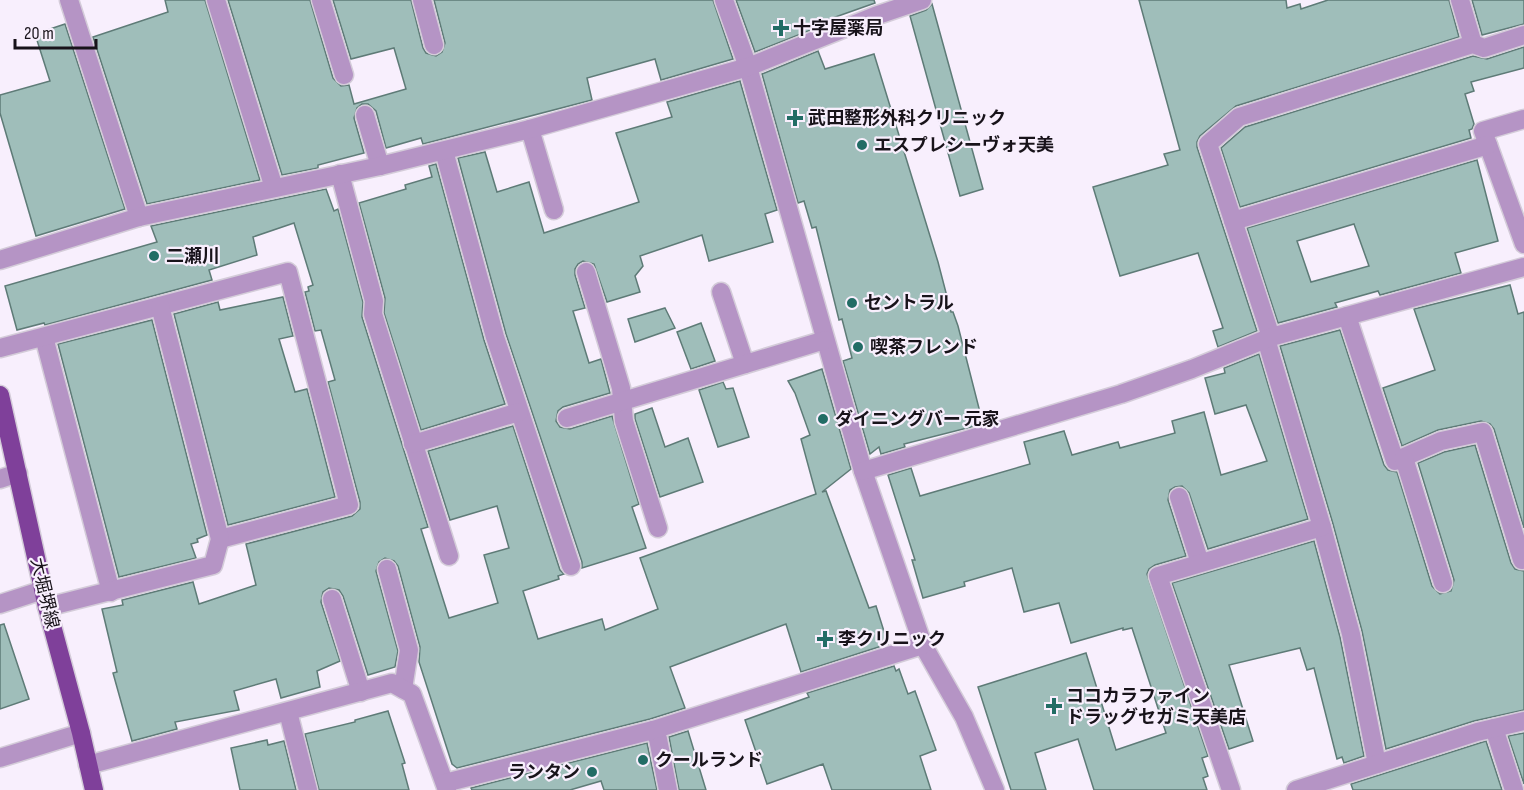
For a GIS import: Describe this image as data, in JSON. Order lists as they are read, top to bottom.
{
  "streets": {
    "main road": ["大堀堺線"]
  },
  "places": {
    "health": [
      "十字屋薬局",
      "武田整形外科クリニック",
      "李クリニック",
      "ココカラファイン ドラッグセガミ天美店"
    ],
    "other": [
      "エスプレシーヴォ天美",
      "二瀬川",
      "セントラル",
      "喫茶フレンド",
      "ダイニングバー 元家",
      "クールランド",
      "ランタン"
    ]
  },
  "scale_bar": "20 m"
}
